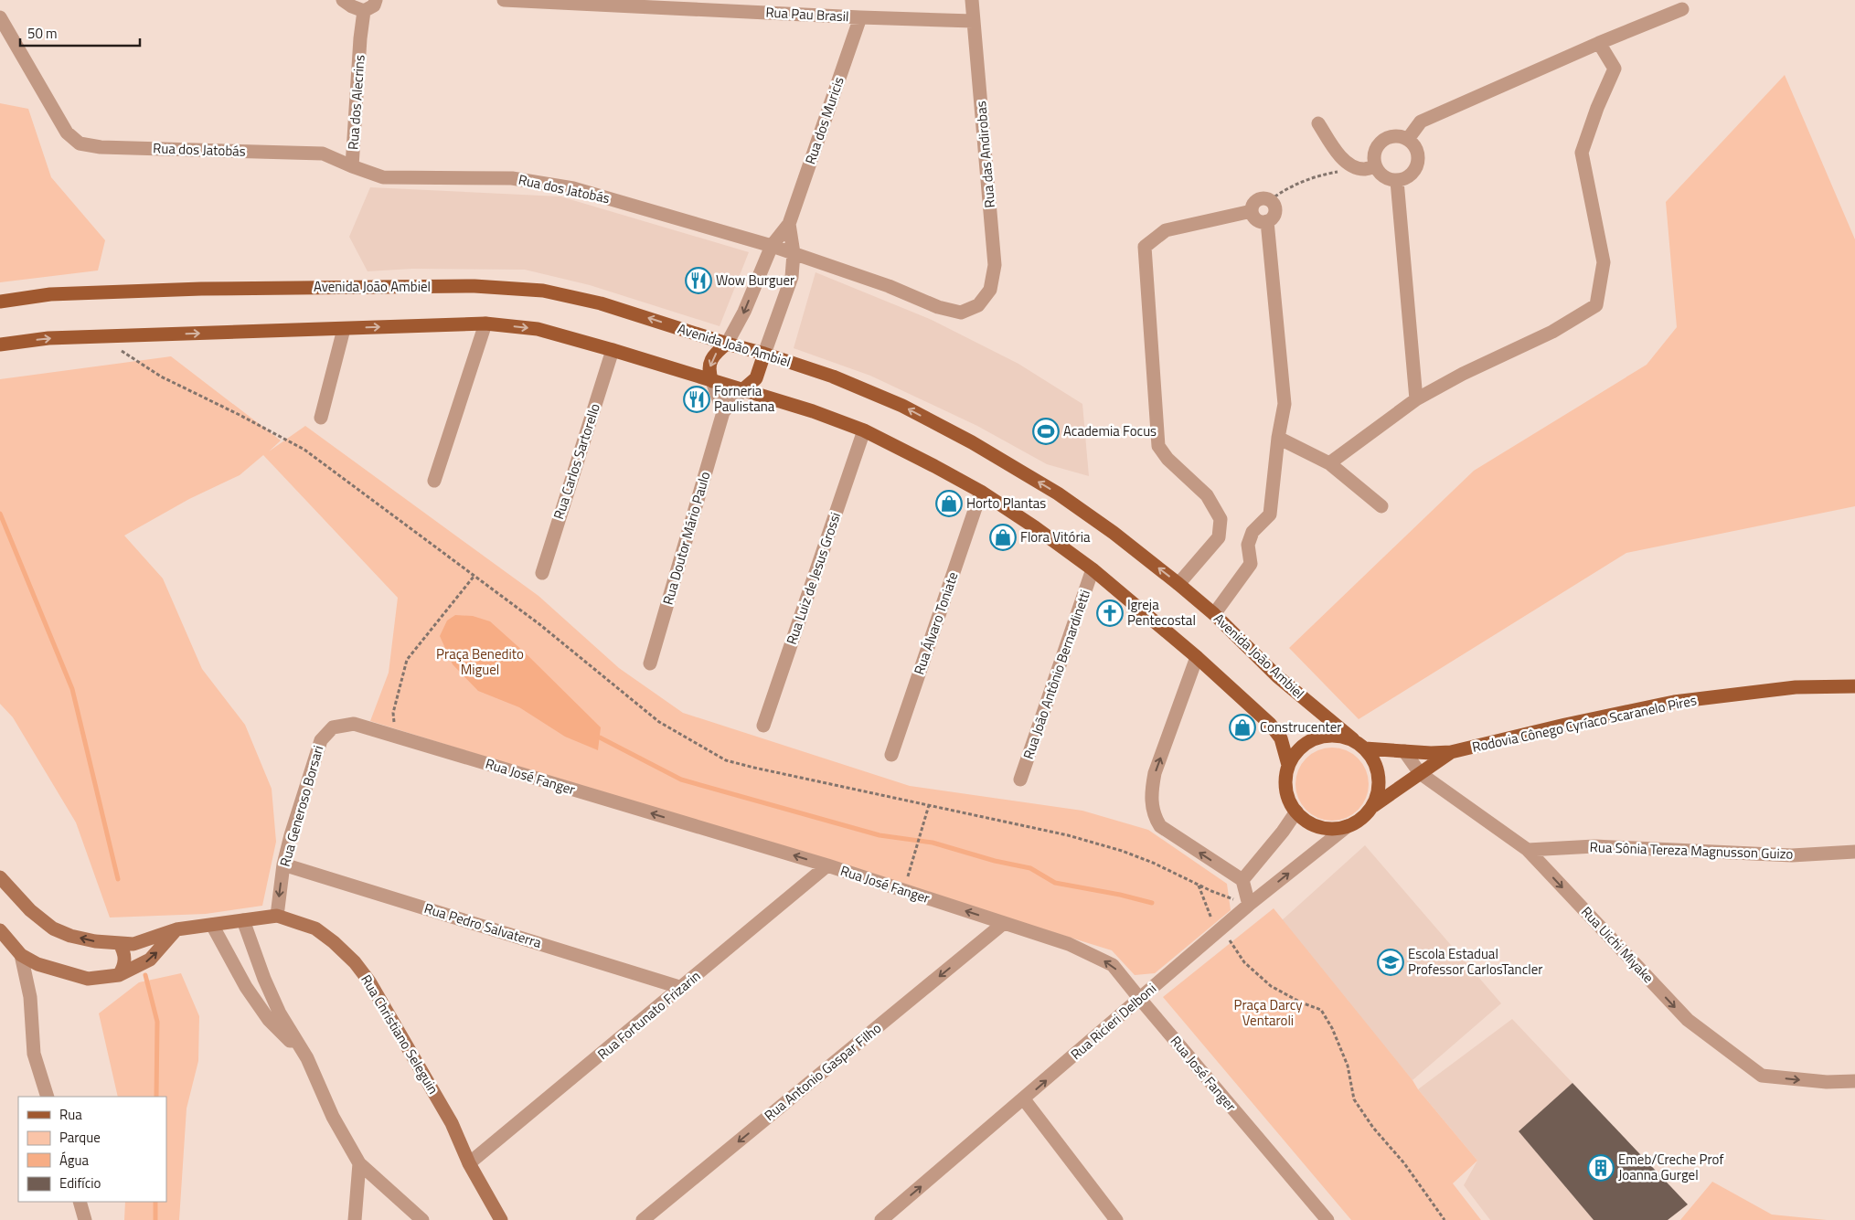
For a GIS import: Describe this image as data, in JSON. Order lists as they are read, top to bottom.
{
  "streets": {
    "main road": ["Avenida João Ambiel", "Rodovia Cônego Cyríaco Scaranelo Pires", "Rua Christiano Seleguin"],
    "street": [
      "Rua Pau Brasil",
      "Rua dos Alecrins",
      "Rua dos Muricis",
      "Rua dos Jatobás",
      "Rua das Andirobas",
      "Rua Carlos Sartorello",
      "Rua Doutor Mário Paulo",
      "Rua Luiz de Jesus Grossi",
      "Rua Álvaro Toniate",
      "Rua João Antônio Bernardinetti",
      "Rua José Fanger",
      "Rua Generoso Borsari",
      "Rua Sônia Tereza Magnusson Guizo",
      "Rua Pedro Salvaterra",
      "Rua Uichi Miyake",
      "Rua Fortunato Frizarin",
      "Rua Ricieri Delboni",
      "Rua Antonio Gaspar Filho"
    ]
  },
  "crossings": [
    ["Rua Pau Brasil", "Rua dos Muricis"],
    ["Rua Pau Brasil", "Rua das Andirobas"],
    ["Rua dos Alecrins", "Rua dos Jatobás"],
    ["Rua dos Muricis", "Rua dos Jatobás"],
    ["Rua dos Muricis", "Avenida João Ambiel"],
    ["Rua dos Muricis", "Rua Doutor Mário Paulo"],
    ["Rua dos Jatobás", "Rua das Andirobas"],
    ["Avenida João Ambiel", "Rua Doutor Mário Paulo"],
    ["Avenida João Ambiel", "Rodovia Cônego Cyríaco Scaranelo Pires"],
    ["Avenida João Ambiel", "Rua Ricieri Delboni"],
    ["Rodovia Cônego Cyríaco Scaranelo Pires", "Rua Uichi Miyake"],
    ["Rodovia Cônego Cyríaco Scaranelo Pires", "Rua Ricieri Delboni"],
    ["Rua José Fanger", "Rua Generoso Borsari"],
    ["Rua José Fanger", "Rua Fortunato Frizarin"],
    ["Rua José Fanger", "Rua Ricieri Delboni"],
    ["Rua José Fanger", "Rua Antonio Gaspar Filho"],
    ["Rua Generoso Borsari", "Rua Pedro Salvaterra"],
    ["Rua Generoso Borsari", "Rua Christiano Seleguin"],
    ["Rua Sônia Tereza Magnusson Guizo", "Rua Uichi Miyake"],
    ["Rua Pedro Salvaterra", "Rua Fortunato Frizarin"],
    ["Rua Fortunato Frizarin", "Rua Christiano Seleguin"]
  ],
  "one_way": [
    "Rua José Fanger",
    "Rua Uichi Miyake",
    "Rua Ricieri Delboni",
    "Rua Antonio Gaspar Filho"
  ],
  "parks": ["Praça Benedito Miguel", "Praça Darcy Ventaroli"],
  "places": {
    "restaurant": ["Wow Burguer", "Forneria Paulistana"],
    "sports": ["Academia Focus"],
    "shop": ["Horto Plantas", "Flora Vitória", "Construcenter"],
    "church": ["Igreja Pentecostal"],
    "school or university": ["Escola Estadual Professor CarlosTancler"],
    "building": ["Emeb/Creche Prof Joanna Gurgel"]
  },
  "legend": [
    "Rua",
    "Parque",
    "Água",
    "Edifício"
  ],
  "scale_bar": "50 m"
}
